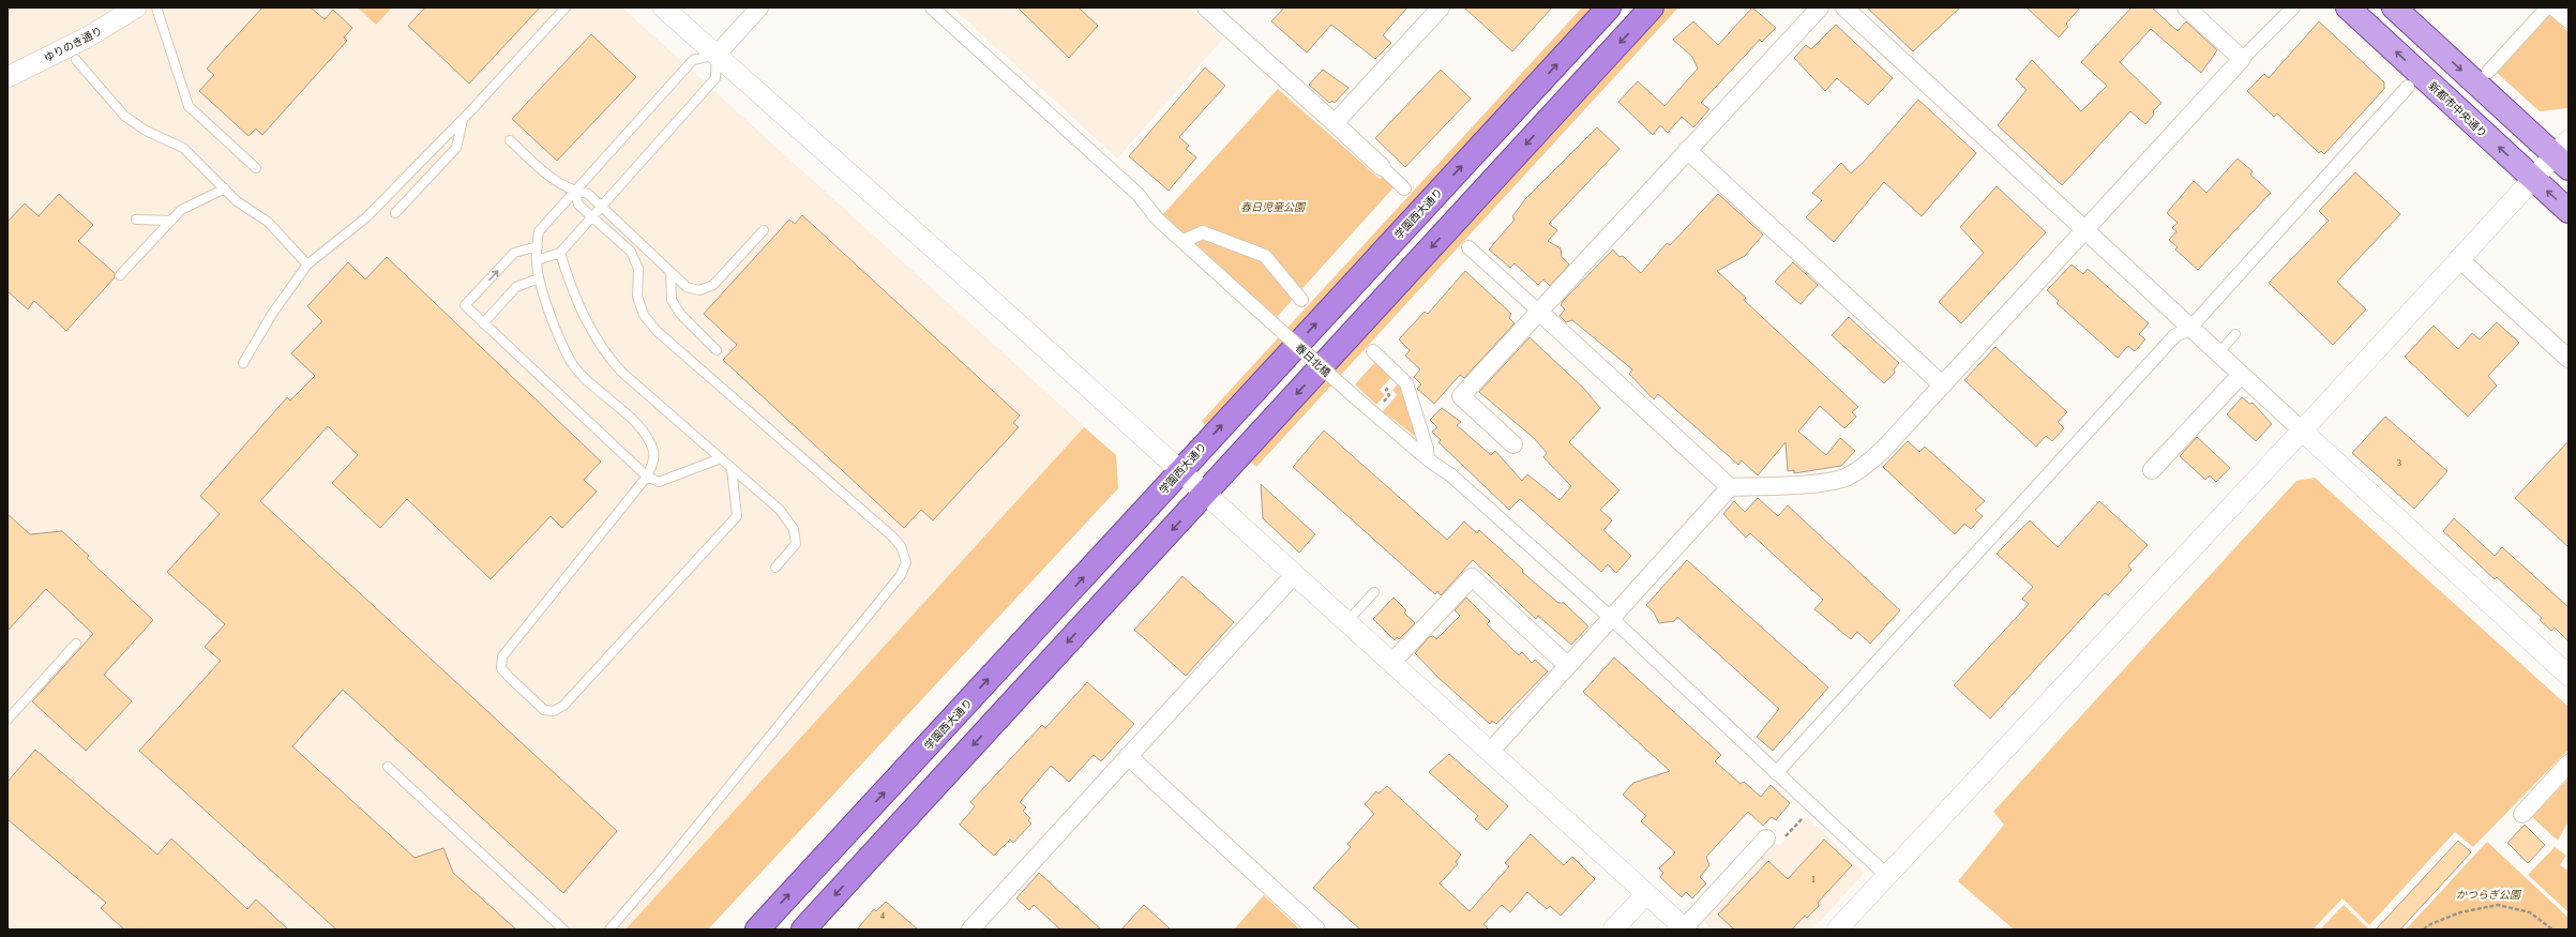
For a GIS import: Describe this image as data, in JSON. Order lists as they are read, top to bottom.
{
  "streets": {
    "highway": ["学園西大通り"],
    "main road": ["新都市中央通り"],
    "street": ["ゆりのき通り", "春日北橋"]
  },
  "parks": ["春日児童公園", "かつらぎ公園"],
  "house_numbers": ["3", "1", "4"]
}
